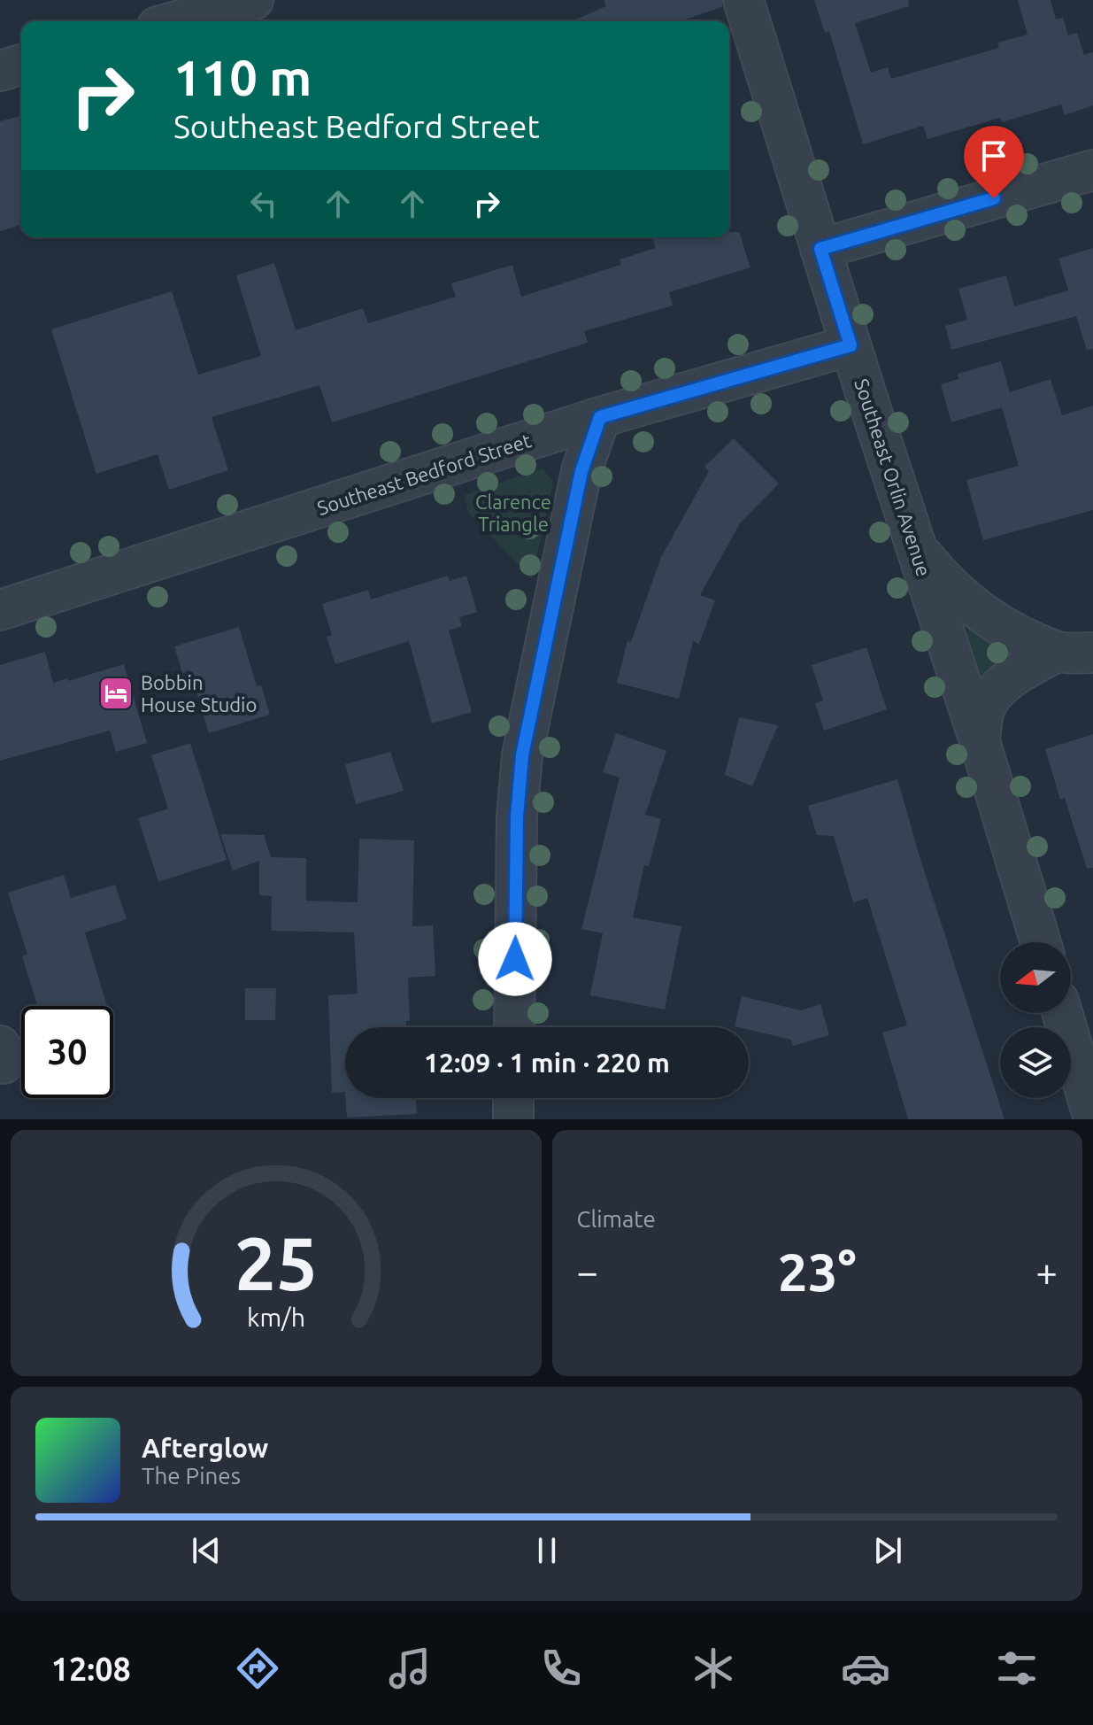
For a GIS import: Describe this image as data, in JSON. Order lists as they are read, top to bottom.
{
  "streets": {
    "street": ["Southeast Bedford Street", "Southeast Orlin Avenue"]
  },
  "crossings": [
    ["Southeast Bedford Street", "Southeast Orlin Avenue"]
  ],
  "parks": ["Clarence Triangle"],
  "places": {
    "hotel": ["Bobbin House Studio"]
  },
  "north": "left",
  "page": {
    "turn": ["110 m", "Southeast Bedford Street"],
    "limit": "30",
    "trip": "12:09 · 1 min · 220 m",
    "tile": "Climate",
    "heat": ["−", "23°", "+"],
    "song": ["Afterglow", "The Pines"],
    "tabs": "12:08",
    "gauge": ["25", "km/h"]
  }
}
